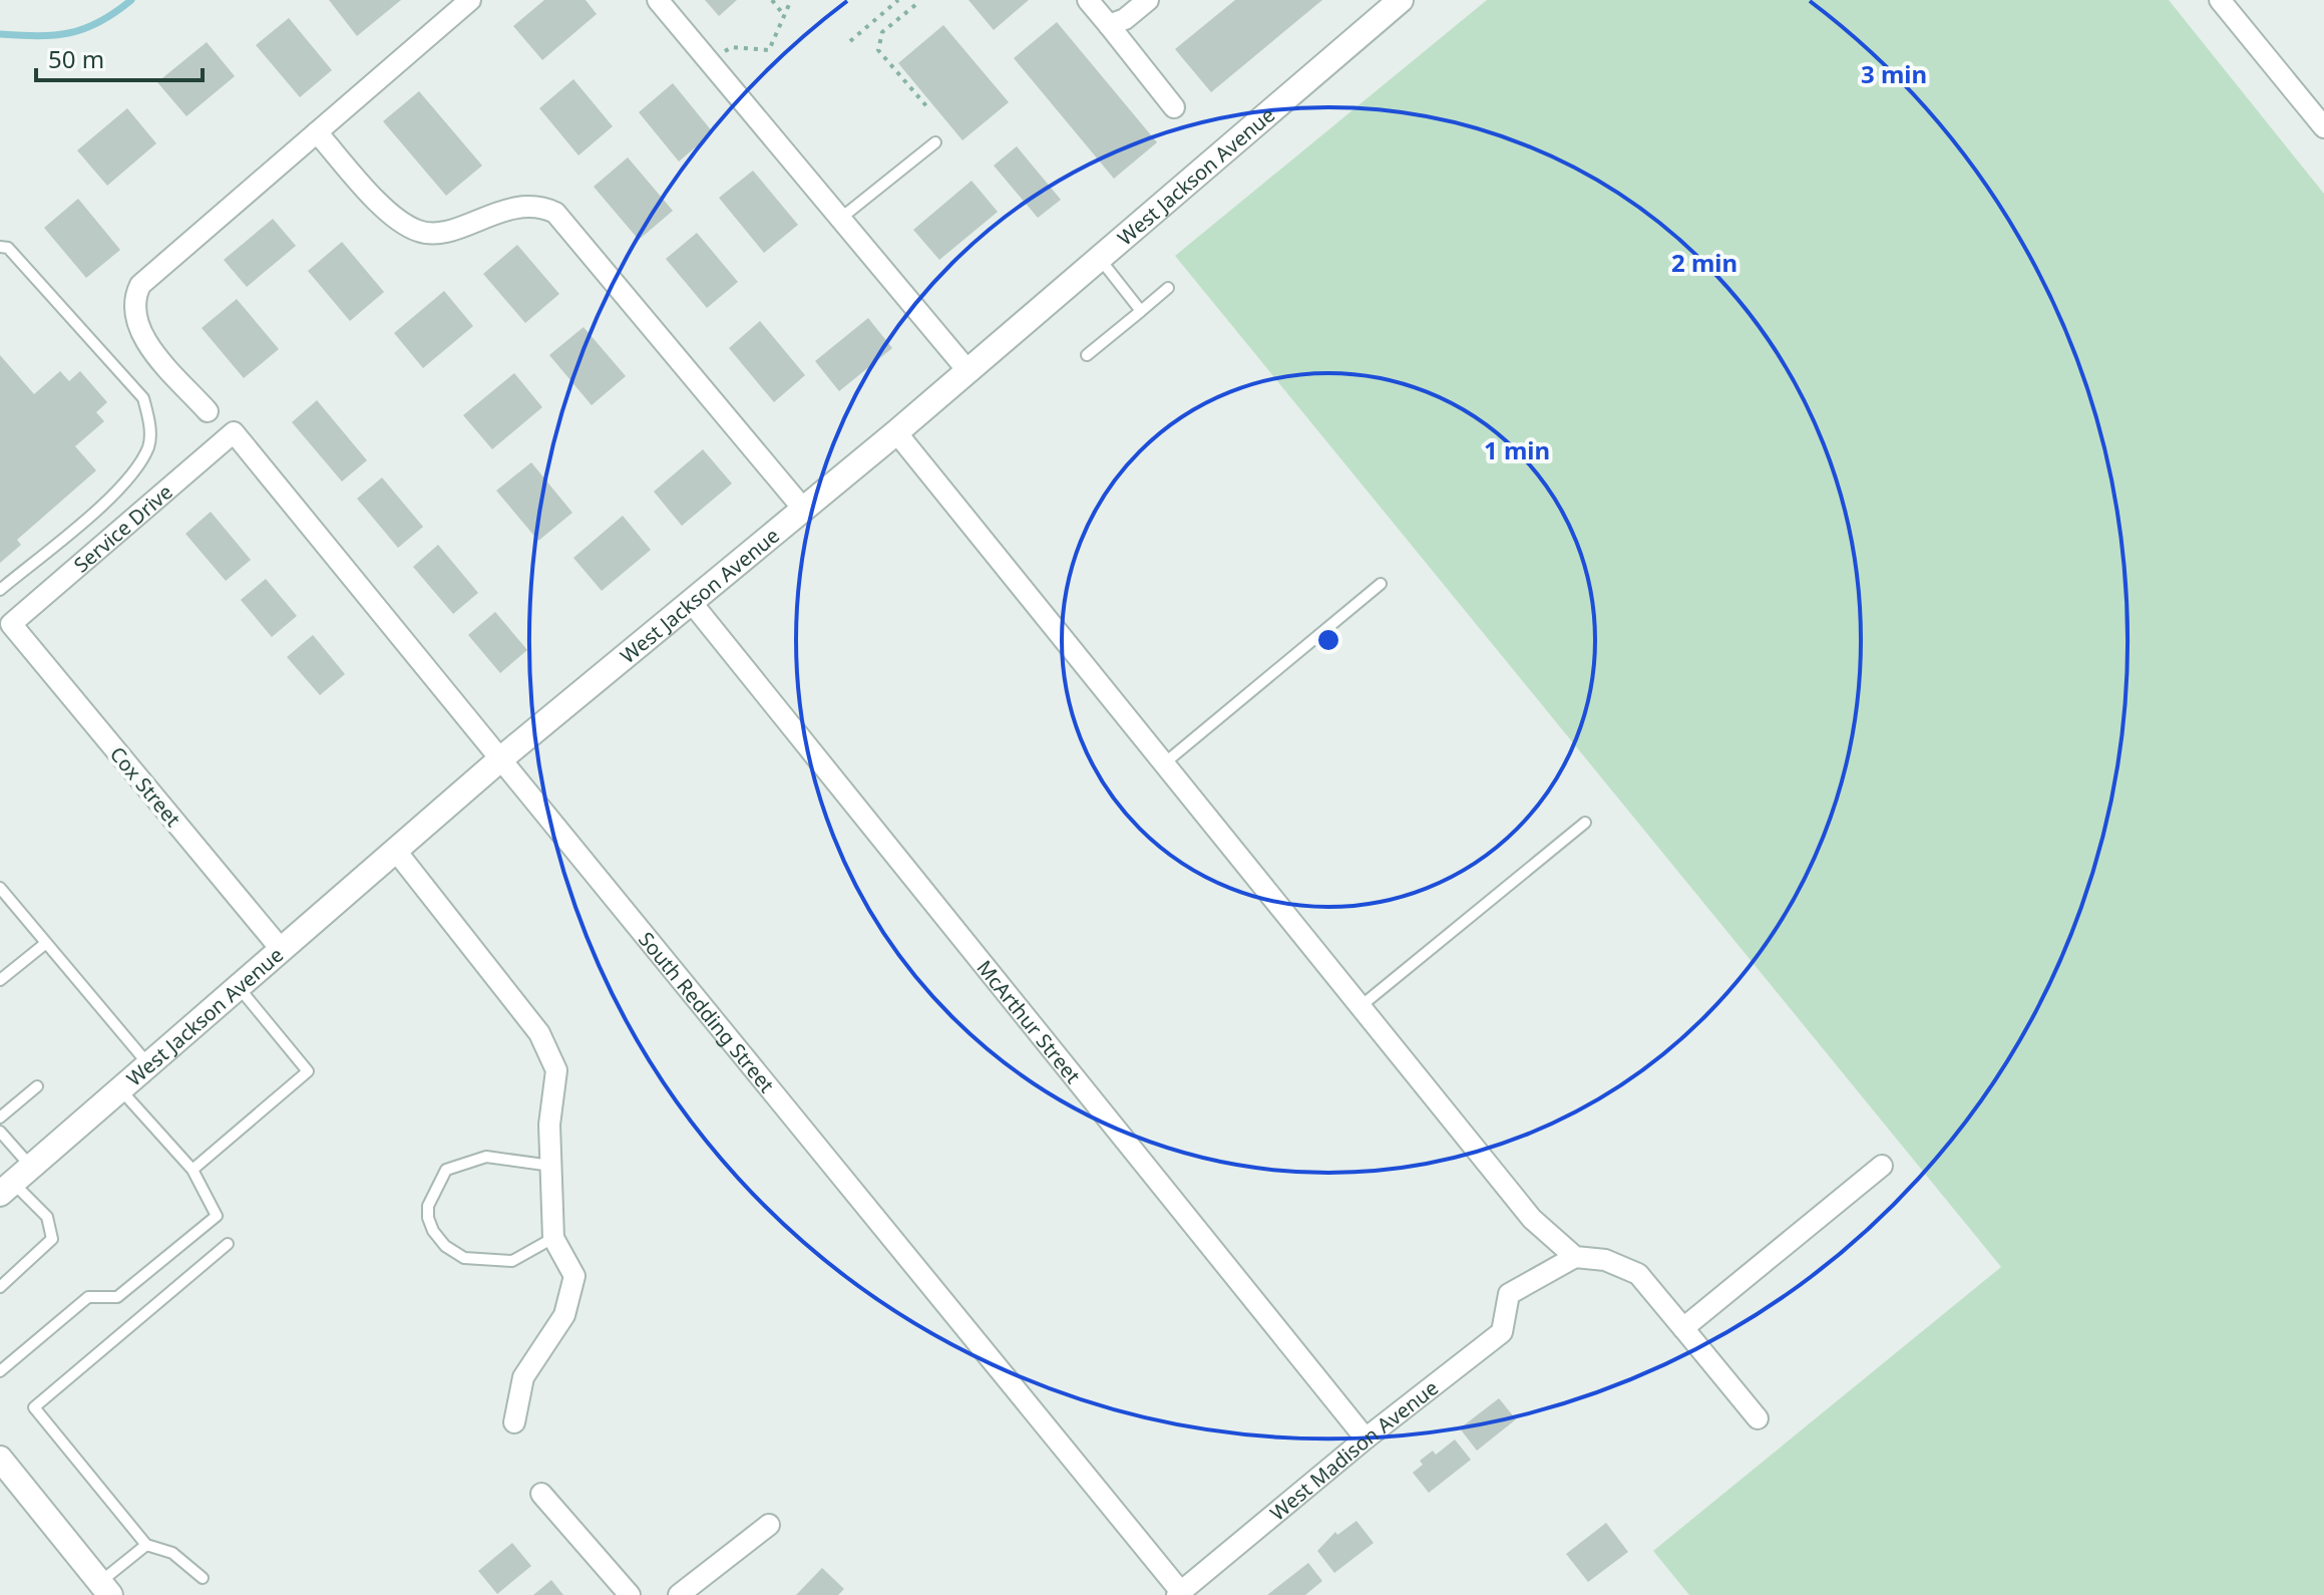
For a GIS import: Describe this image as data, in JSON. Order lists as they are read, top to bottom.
{
  "streets": {
    "street": [
      "West Jackson Avenue",
      "Service Drive",
      "Cox Street",
      "South Redding Street",
      "McArthur Street",
      "West Madison Avenue"
    ]
  },
  "crossings": [
    ["West Jackson Avenue", "Cox Street"],
    ["West Jackson Avenue", "South Redding Street"],
    ["West Jackson Avenue", "McArthur Street"],
    ["Service Drive", "Cox Street"],
    ["Service Drive", "South Redding Street"],
    ["South Redding Street", "West Madison Avenue"],
    ["McArthur Street", "West Madison Avenue"]
  ],
  "scale_bar": "50 m",
  "rings": ["3 min", "2 min", "1 min"]
}
